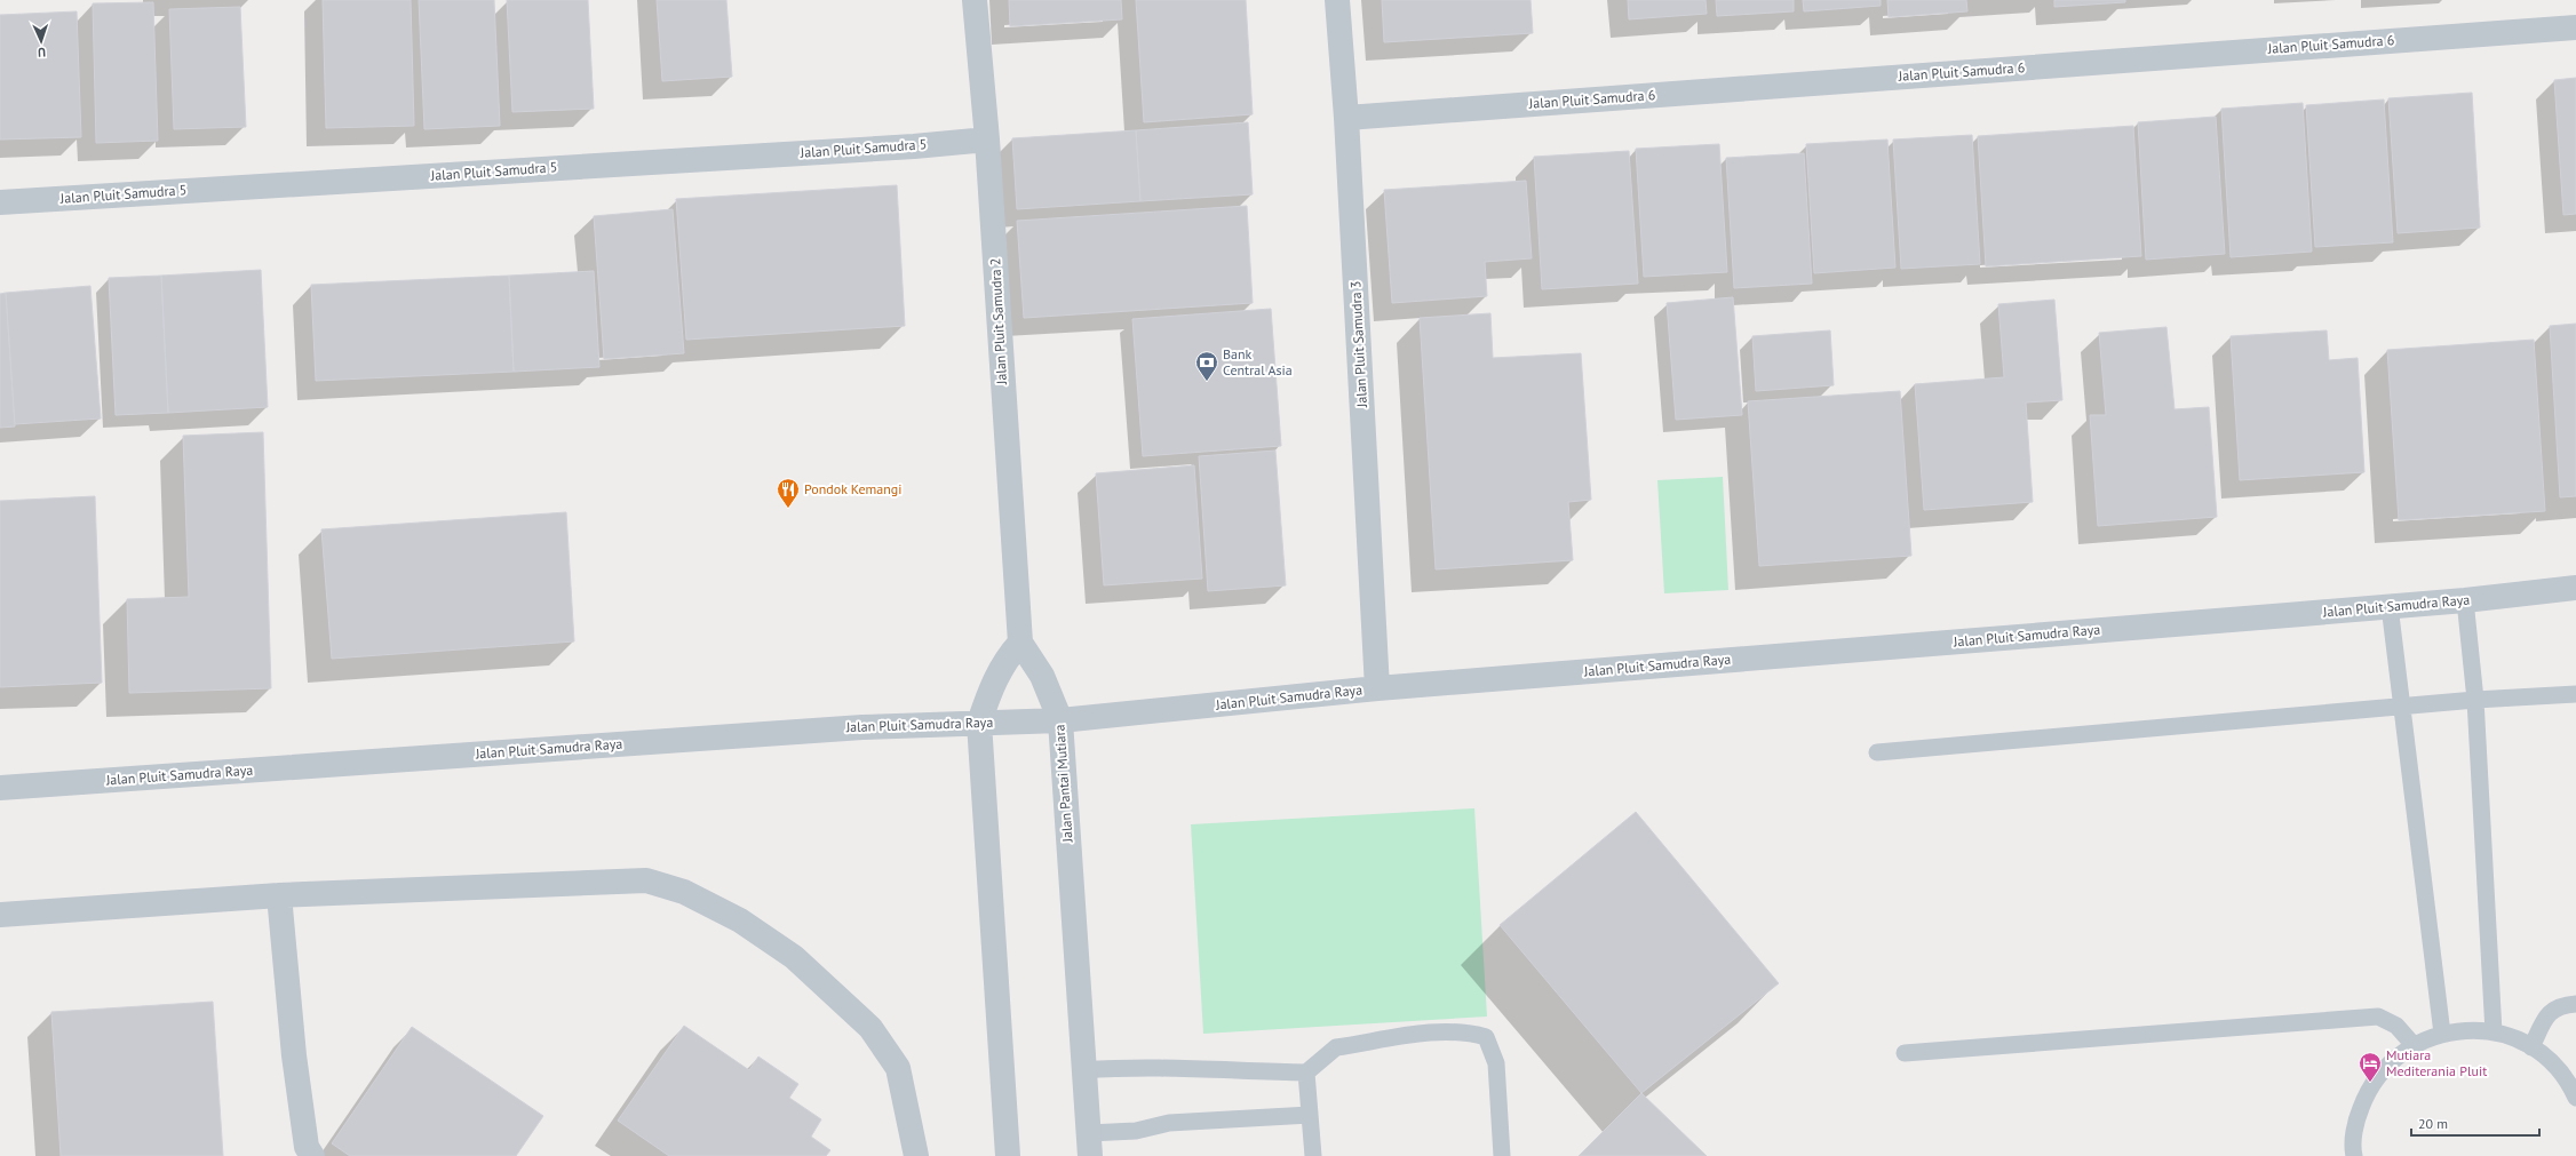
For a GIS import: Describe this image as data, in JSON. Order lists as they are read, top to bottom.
{
  "streets": {
    "street": [
      "Jalan Pluit Samudra 6",
      "Jalan Pluit Samudra 5",
      "Jalan Pluit Samudra 2",
      "Jalan Pluit Samudra 3",
      "Jalan Pluit Samudra Raya",
      "Jalan Pantai Mutiara"
    ]
  },
  "crossings": [
    ["Jalan Pluit Samudra 6", "Jalan Pluit Samudra 3"],
    ["Jalan Pluit Samudra 5", "Jalan Pluit Samudra 2"],
    ["Jalan Pluit Samudra 2", "Jalan Pantai Mutiara"],
    ["Jalan Pluit Samudra 3", "Jalan Pluit Samudra Raya"],
    ["Jalan Pluit Samudra Raya", "Jalan Pantai Mutiara"]
  ],
  "places": {
    "bank": ["Bank Central Asia"],
    "restaurant": ["Pondok Kemangi"],
    "hotel": ["Mutiara Mediterania Pluit"]
  },
  "scale_bar": "20 m",
  "north": "bottom"
}
